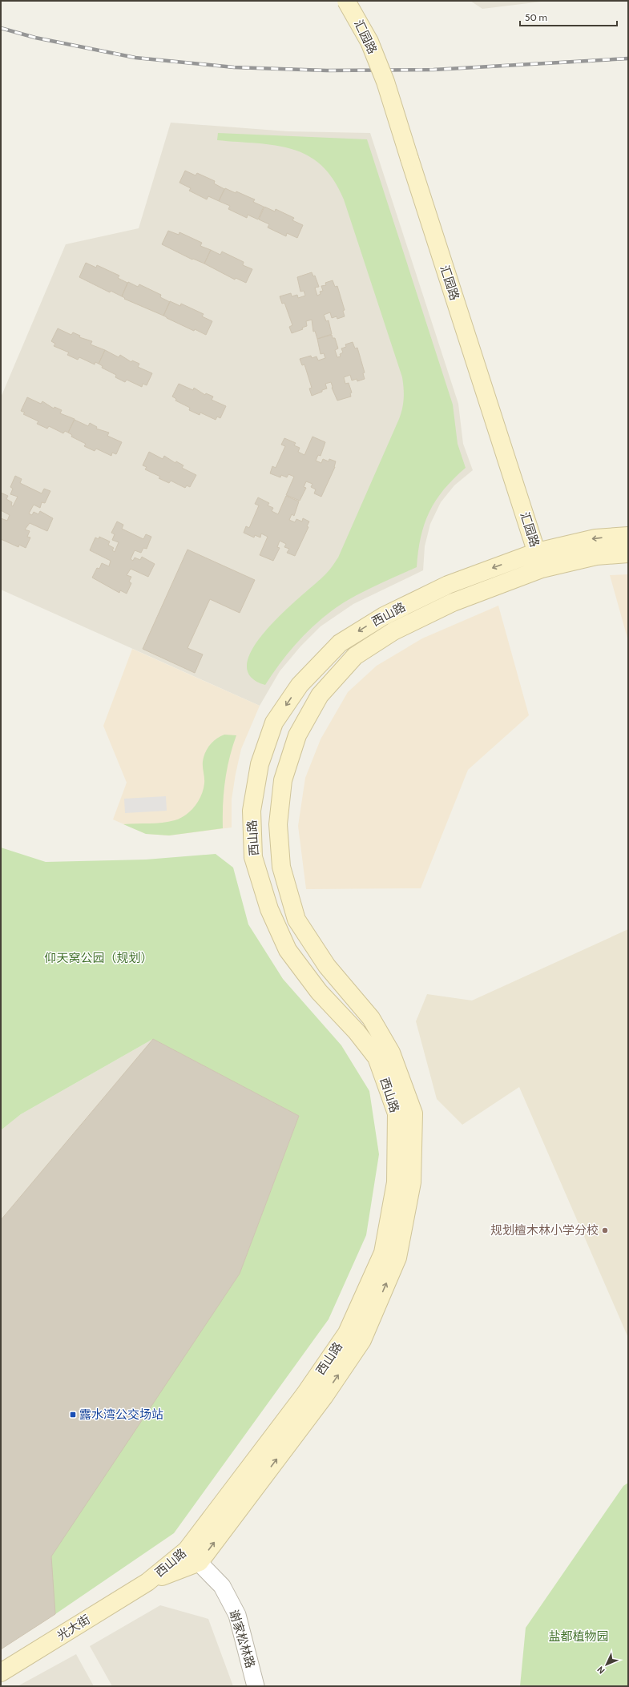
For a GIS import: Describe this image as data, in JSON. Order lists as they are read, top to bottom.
{
  "streets": {
    "main road": ["汇园路", "西山路", "光大街"],
    "street": ["谢家松林路"]
  },
  "crossings": [
    ["汇园路", "西山路"],
    ["西山路", "光大街"],
    ["西山路", "谢家松林路"]
  ],
  "parks": ["仰天窝公园（规划）", "盐都植物园"],
  "places": {
    "other": ["规划檀木林小学分校"],
    "transit": ["露水湾公交场站"]
  },
  "scale_bar": "50 m",
  "north": "bottom left"
}
